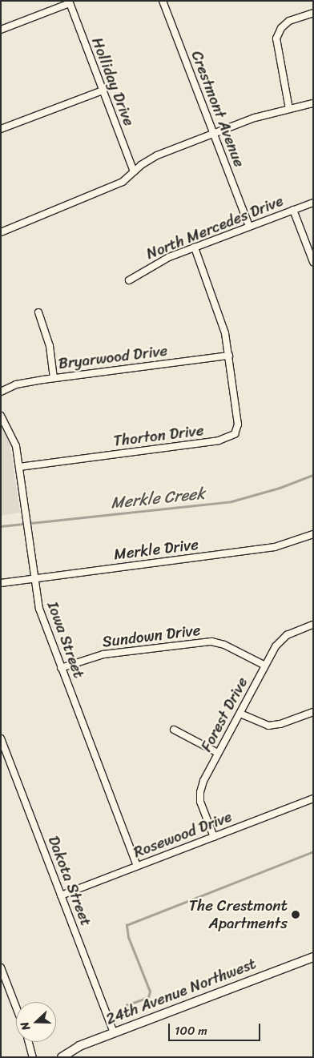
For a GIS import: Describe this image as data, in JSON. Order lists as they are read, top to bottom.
{
  "streets": {
    "main road": ["24th Avenue Northwest"],
    "street": [
      "Holliday Drive",
      "Crestmont Avenue",
      "North Mercedes Drive",
      "Bryarwood Drive",
      "Thorton Drive",
      "Merkle Drive",
      "Sundown Drive",
      "Iowa Street",
      "Forest Drive",
      "Rosewood Drive",
      "Dakota Street"
    ]
  },
  "crossings": [
    ["Crestmont Avenue", "North Mercedes Drive"],
    ["Bryarwood Drive", "Thorton Drive"],
    ["Thorton Drive", "Iowa Street"],
    ["Merkle Drive", "Iowa Street"],
    ["Sundown Drive", "Iowa Street"],
    ["Sundown Drive", "Forest Drive"],
    ["Iowa Street", "Rosewood Drive"],
    ["Forest Drive", "Rosewood Drive"],
    ["Rosewood Drive", "Dakota Street"],
    ["Dakota Street", "24th Avenue Northwest"]
  ],
  "water": ["Merkle Creek"],
  "places": ["The Crestmont Apartments"],
  "scale_bar": "100 m",
  "north": "left"
}
